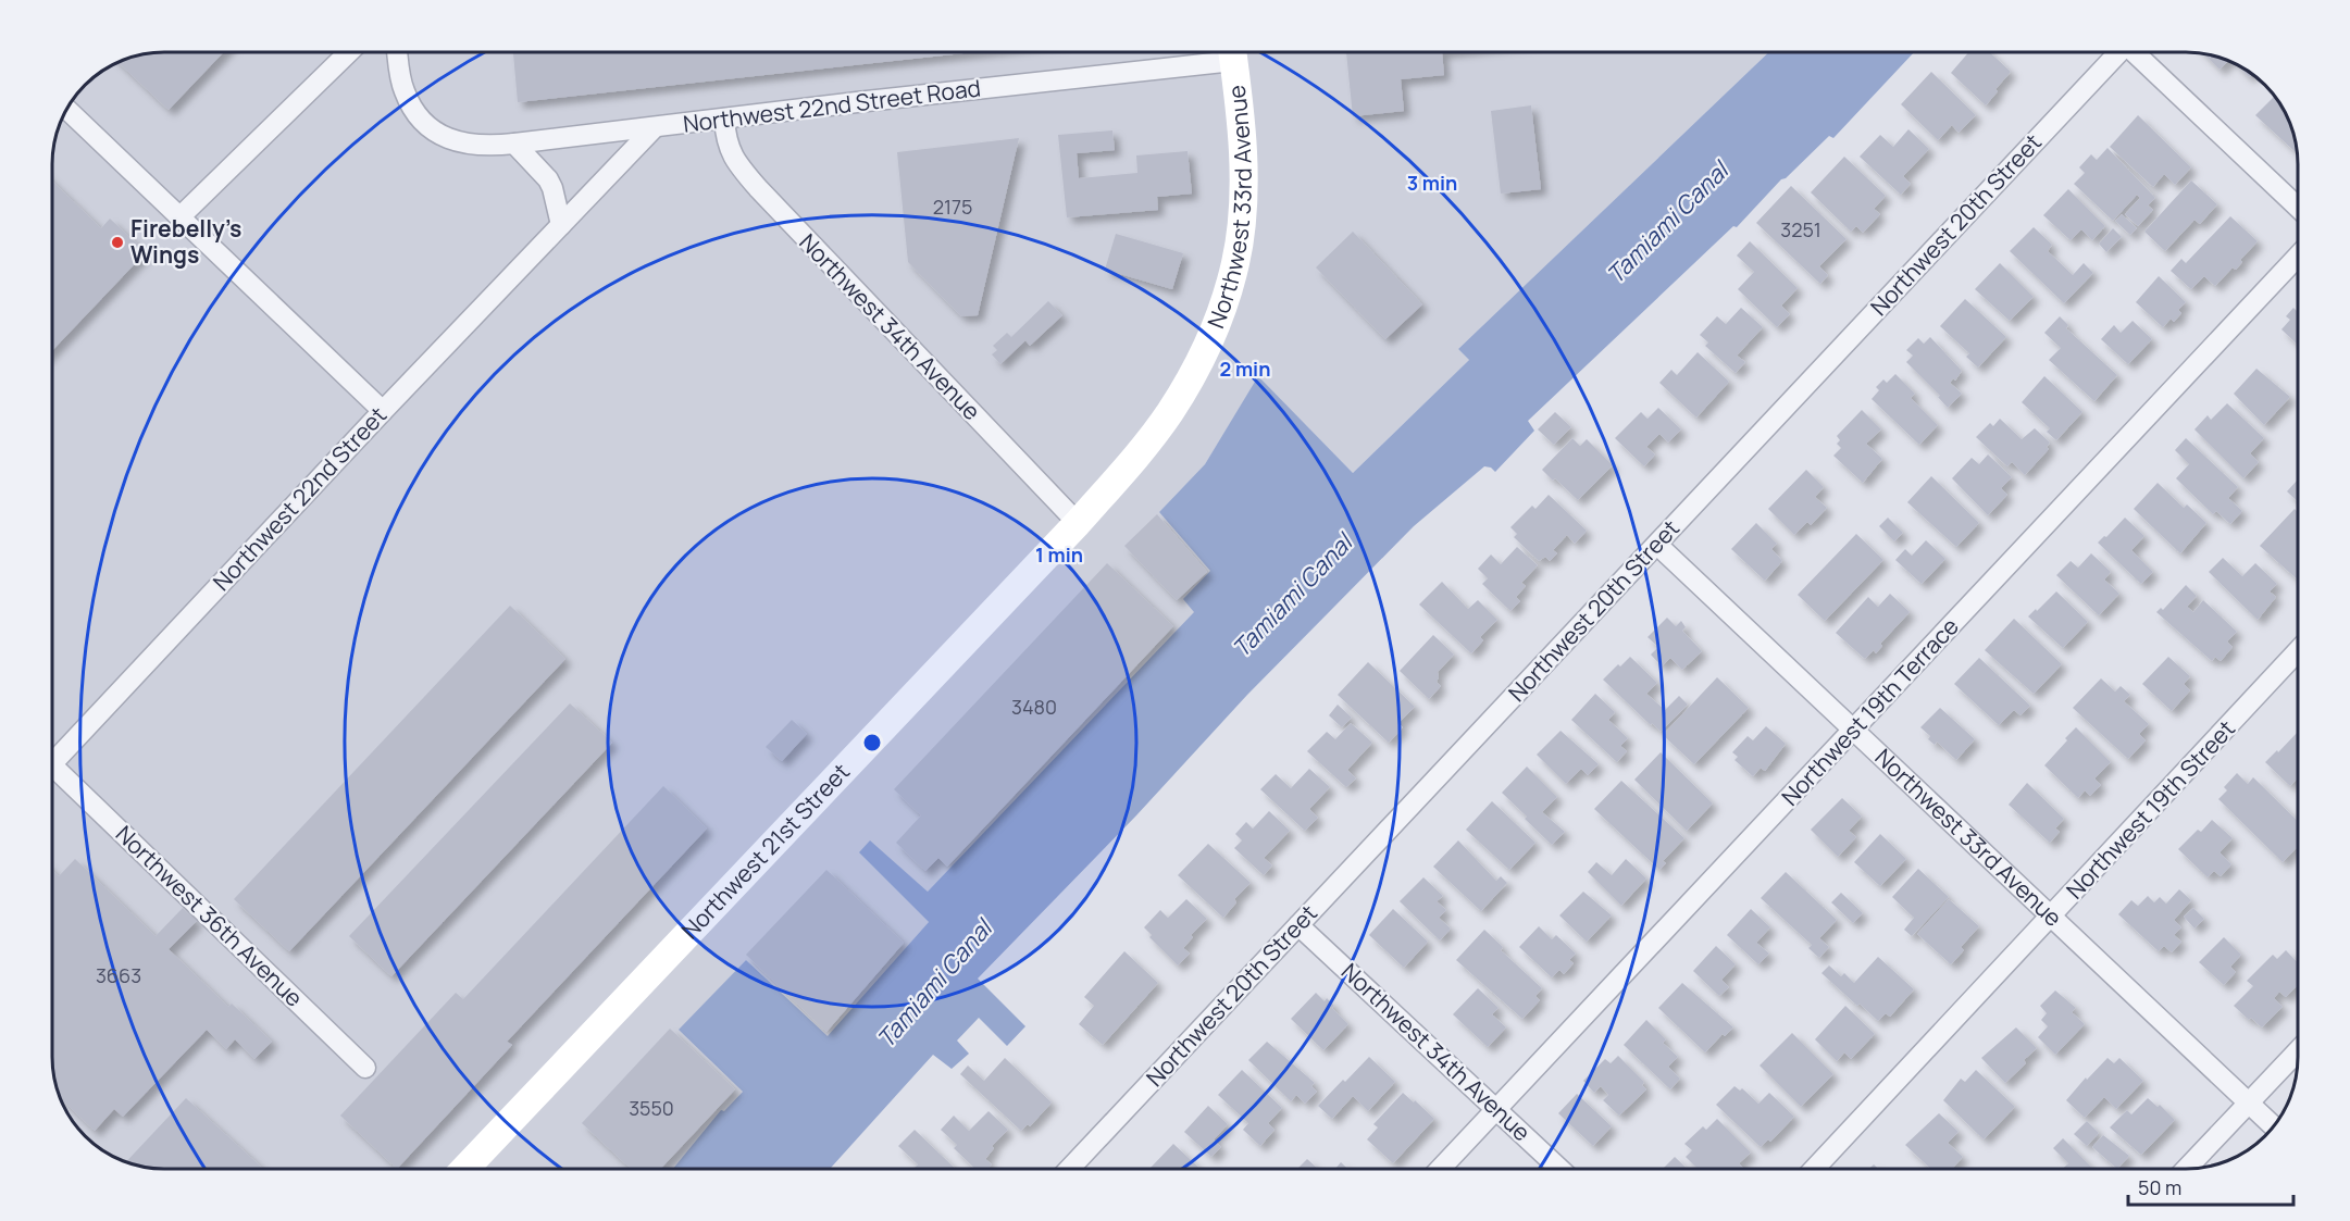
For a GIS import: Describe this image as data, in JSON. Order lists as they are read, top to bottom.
{
  "streets": {
    "street": [
      "Northwest 22nd Street Road",
      "Northwest 33rd Avenue",
      "Northwest 20th Street",
      "Northwest 34th Avenue",
      "Northwest 22nd Street",
      "Northwest 19th Terrace",
      "Northwest 19th Street",
      "Northwest 21st Street",
      "Northwest 36th Avenue"
    ]
  },
  "crossings": [
    ["Northwest 22nd Street Road", "Northwest 34th Avenue"],
    ["Northwest 22nd Street Road", "Northwest 22nd Street"],
    ["Northwest 33rd Avenue", "Northwest 20th Street"],
    ["Northwest 33rd Avenue", "Northwest 34th Avenue"],
    ["Northwest 33rd Avenue", "Northwest 19th Terrace"],
    ["Northwest 33rd Avenue", "Northwest 19th Street"],
    ["Northwest 33rd Avenue", "Northwest 21st Street"],
    ["Northwest 20th Street", "Northwest 34th Avenue"],
    ["Northwest 34th Avenue", "Northwest 19th Terrace"],
    ["Northwest 34th Avenue", "Northwest 21st Street"]
  ],
  "water": ["Tamiami Canal"],
  "places": ["Firebelly’s Wings"],
  "house_numbers": [
    "2175",
    "3251",
    "3480",
    "3663",
    "3550"
  ],
  "scale_bar": "50 m",
  "rings": ["3 min", "2 min", "1 min"]
}
